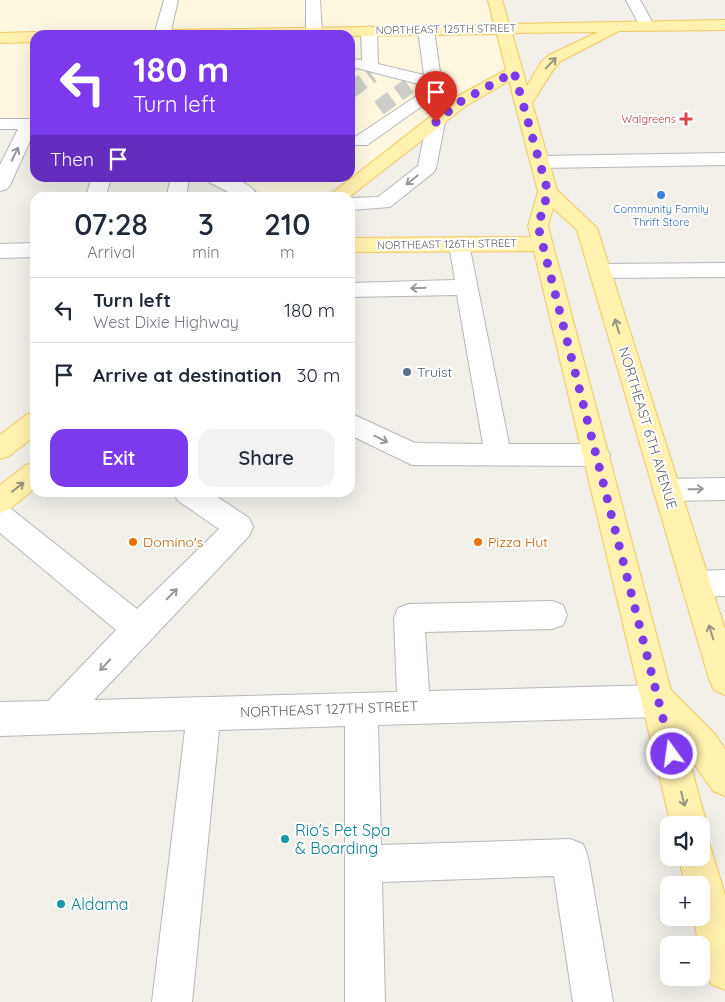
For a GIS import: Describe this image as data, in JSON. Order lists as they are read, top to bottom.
{
  "streets": {
    "main road": ["NORTHEAST 125TH STREET", "NORTHEAST 126TH STREET", "NORTHEAST 6TH AVENUE"],
    "street": ["NORTHEAST 127TH STREET"]
  },
  "places": {
    "health": ["Walgreens"],
    "other": [
      "Community Family Thrift Store",
      "Truist",
      "Domino's",
      "Pizza Hut",
      "Rio's Pet Spa & Boarding",
      "Aldama"
    ]
  },
  "page": {
    "turn": ["180 m", "Turn left"],
    "then": "Then",
    "eta": [
      "07:28",
      "Arrival",
      "3",
      "min",
      "210",
      "m"
    ],
    "list": [
      {
        "name": "Turn left",
        "note": "West Dixie Highway",
        "value": "180 m"
      },
      {
        "name": "Arrive at destination",
        "value": "30 m"
      }
    ],
    "buttons": ["Exit", "Share"],
    "map_buttons": ["+", "−"]
  }
}
